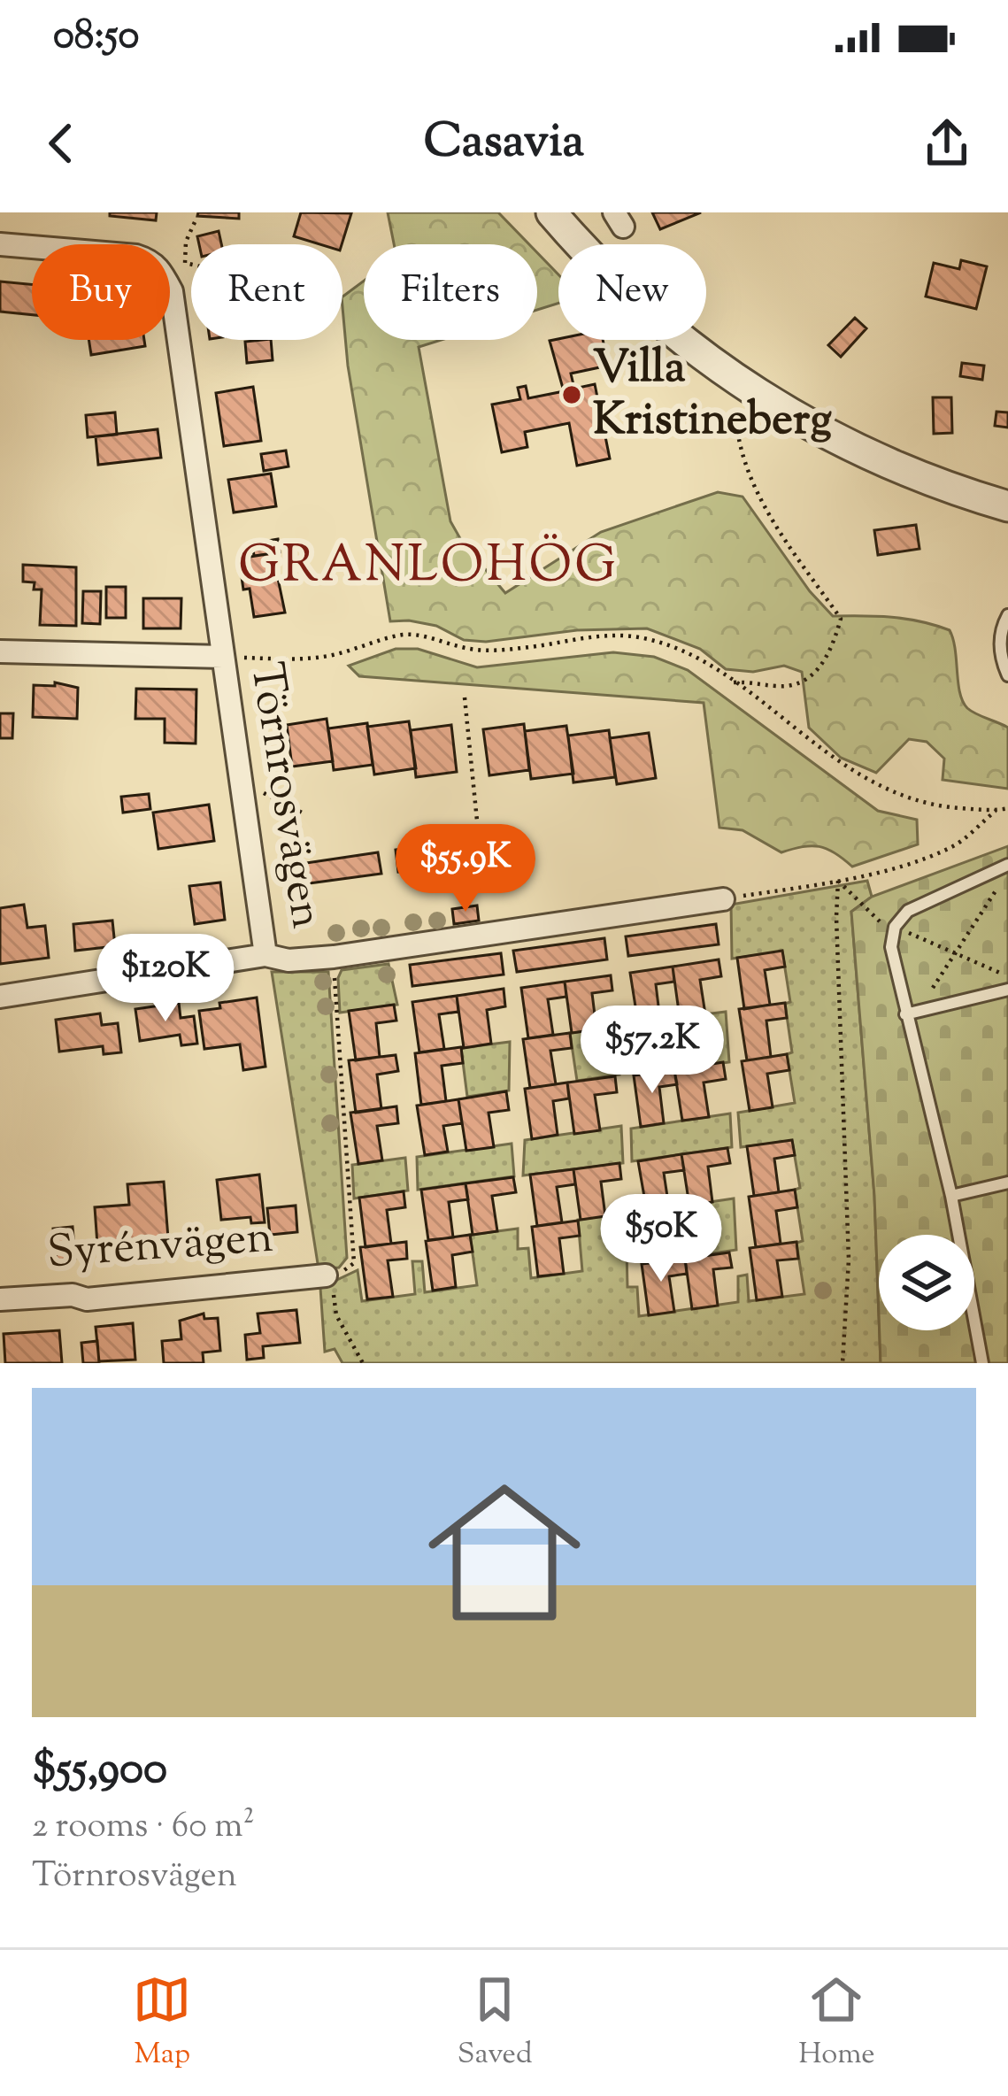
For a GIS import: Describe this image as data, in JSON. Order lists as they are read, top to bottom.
{
  "streets": {
    "street": ["Törnrosvägen", "Syrénvägen"]
  },
  "districts": ["GRANLOHÖG"],
  "places": ["Villa Kristineberg"],
  "page": {
    "status": "08:50",
    "header": "Casavia",
    "chip": [
      "Buy",
      "Rent",
      "Filters",
      "New"
    ],
    "price": [
      "$55.9K",
      "$120K",
      "$57.2K",
      "$50K"
    ],
    "list": [
      {
        "name": "$55,900",
        "note": "2 rooms · 60 m² · Törnrosvägen"
      }
    ],
    "tabs": ["Map", "Saved", "Home"]
  }
}
